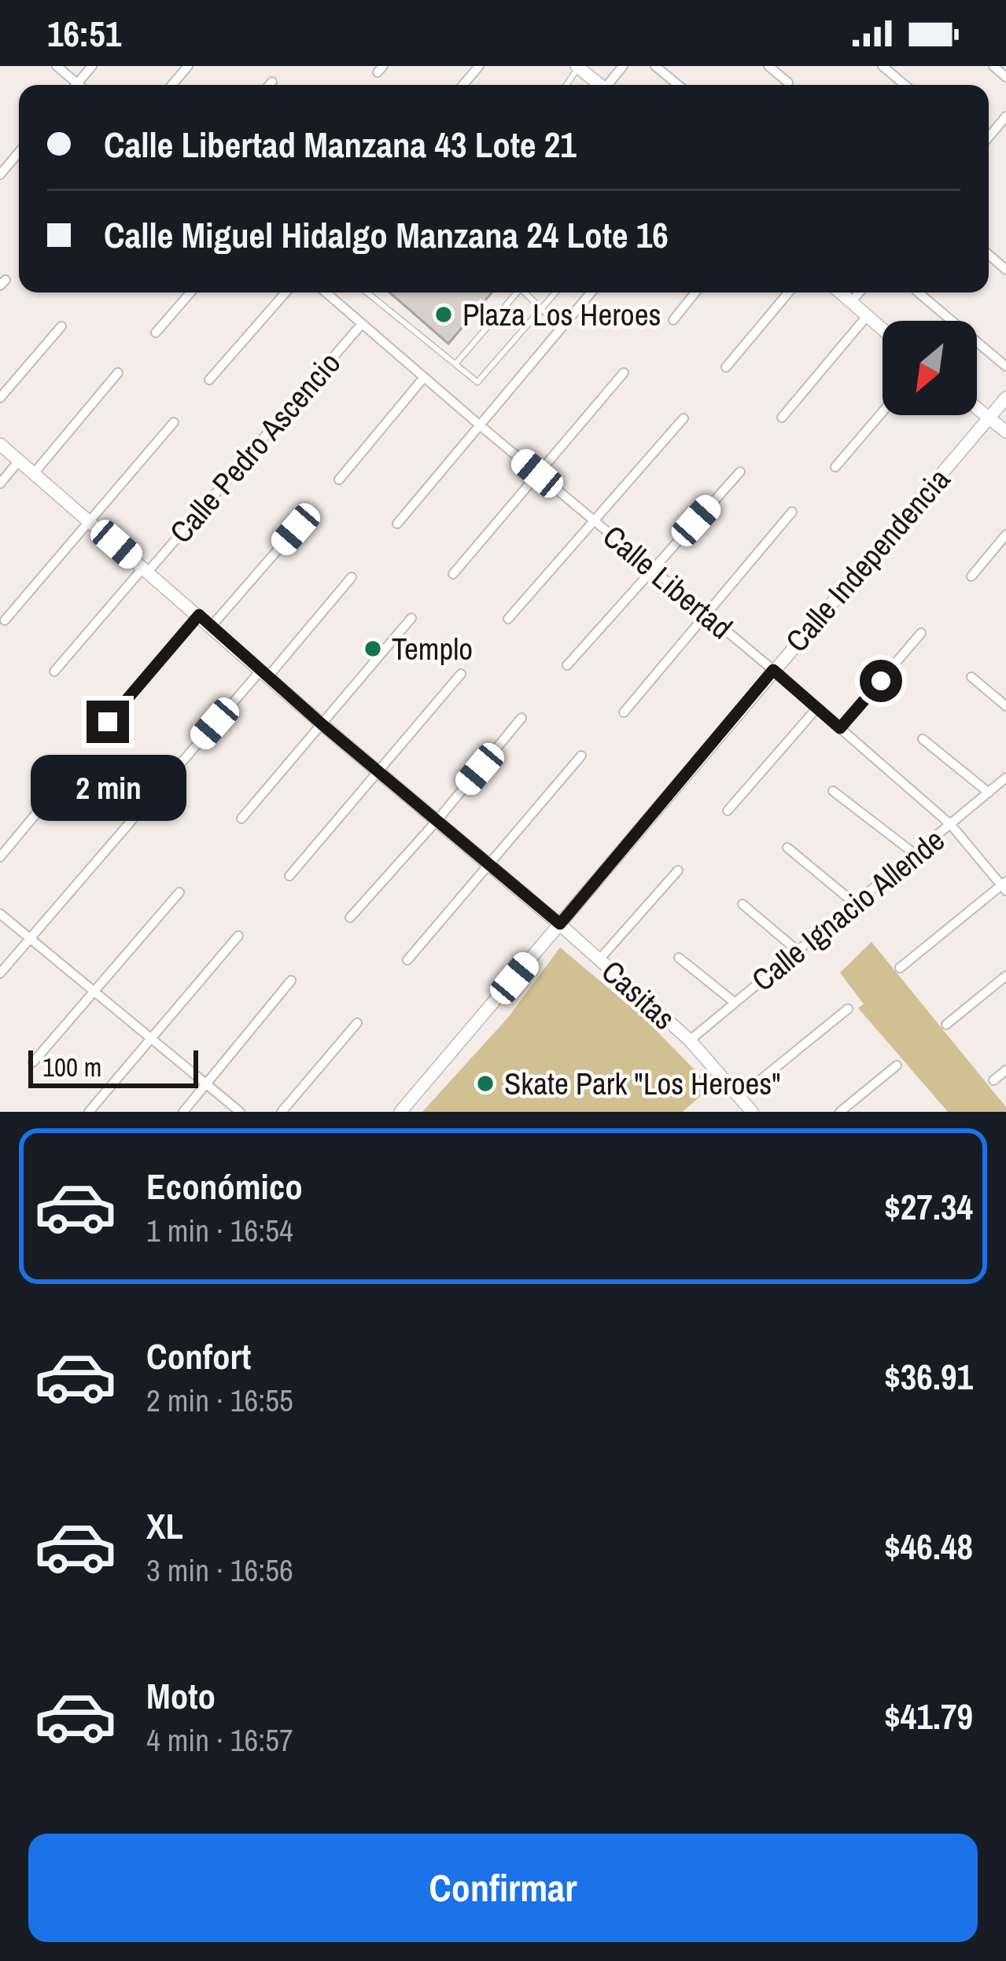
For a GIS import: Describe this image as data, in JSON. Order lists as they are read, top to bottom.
{
  "streets": {
    "street": [
      "Calle Pedro Ascencio",
      "Calle Independencia",
      "Calle Libertad",
      "Calle Ignacio Allende",
      "Casitas"
    ]
  },
  "crossings": [
    ["Calle Pedro Ascencio", "Calle Libertad"],
    ["Calle Pedro Ascencio", "Casitas"],
    ["Calle Independencia", "Calle Libertad"],
    ["Calle Independencia", "Casitas"],
    ["Calle Libertad", "Calle Ignacio Allende"],
    ["Calle Ignacio Allende", "Casitas"]
  ],
  "places": ["Plaza Los Heroes", "Templo", "Skate Park \"Los Heroes\""],
  "scale_bar": "100 m",
  "north": "bottom left",
  "page": {
    "status": "16:51",
    "banner": ["Calle Libertad Manzana 43 Lote 21", "Calle Miguel Hidalgo Manzana 24 Lote 16"],
    "bubble": "2 min",
    "scale": "100 m",
    "list": [
      {
        "name": "Económico",
        "note": "1 min · 16:54",
        "value": "$27.34"
      },
      {
        "name": "Confort",
        "note": "2 min · 16:55",
        "value": "$36.91"
      },
      {
        "name": "XL",
        "note": "3 min · 16:56",
        "value": "$46.48"
      },
      {
        "name": "Moto",
        "note": "4 min · 16:57",
        "value": "$41.79"
      }
    ],
    "buttons": "Confirmar"
  }
}
